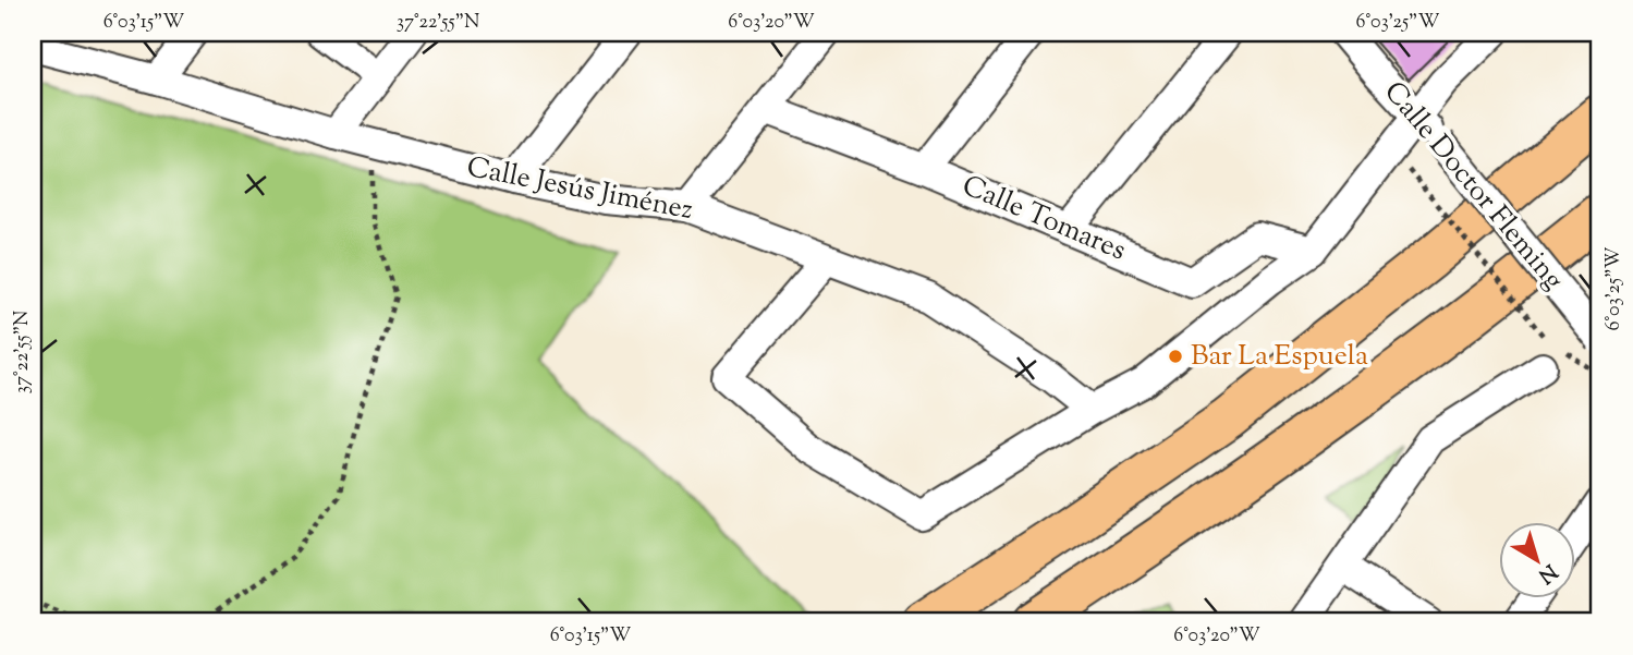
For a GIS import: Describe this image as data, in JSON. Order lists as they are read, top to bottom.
{
  "streets": {
    "street": ["Calle Doctor Fleming", "Calle Jesús Jiménez", "Calle Tomares"]
  },
  "places": ["Bar La Espuela"],
  "north": "bottom right",
  "coordinates": [
    "6°03'15\"W",
    "37°22'55\"N",
    "6°03'20\"W",
    "6°03'25\"W"
  ]
}
